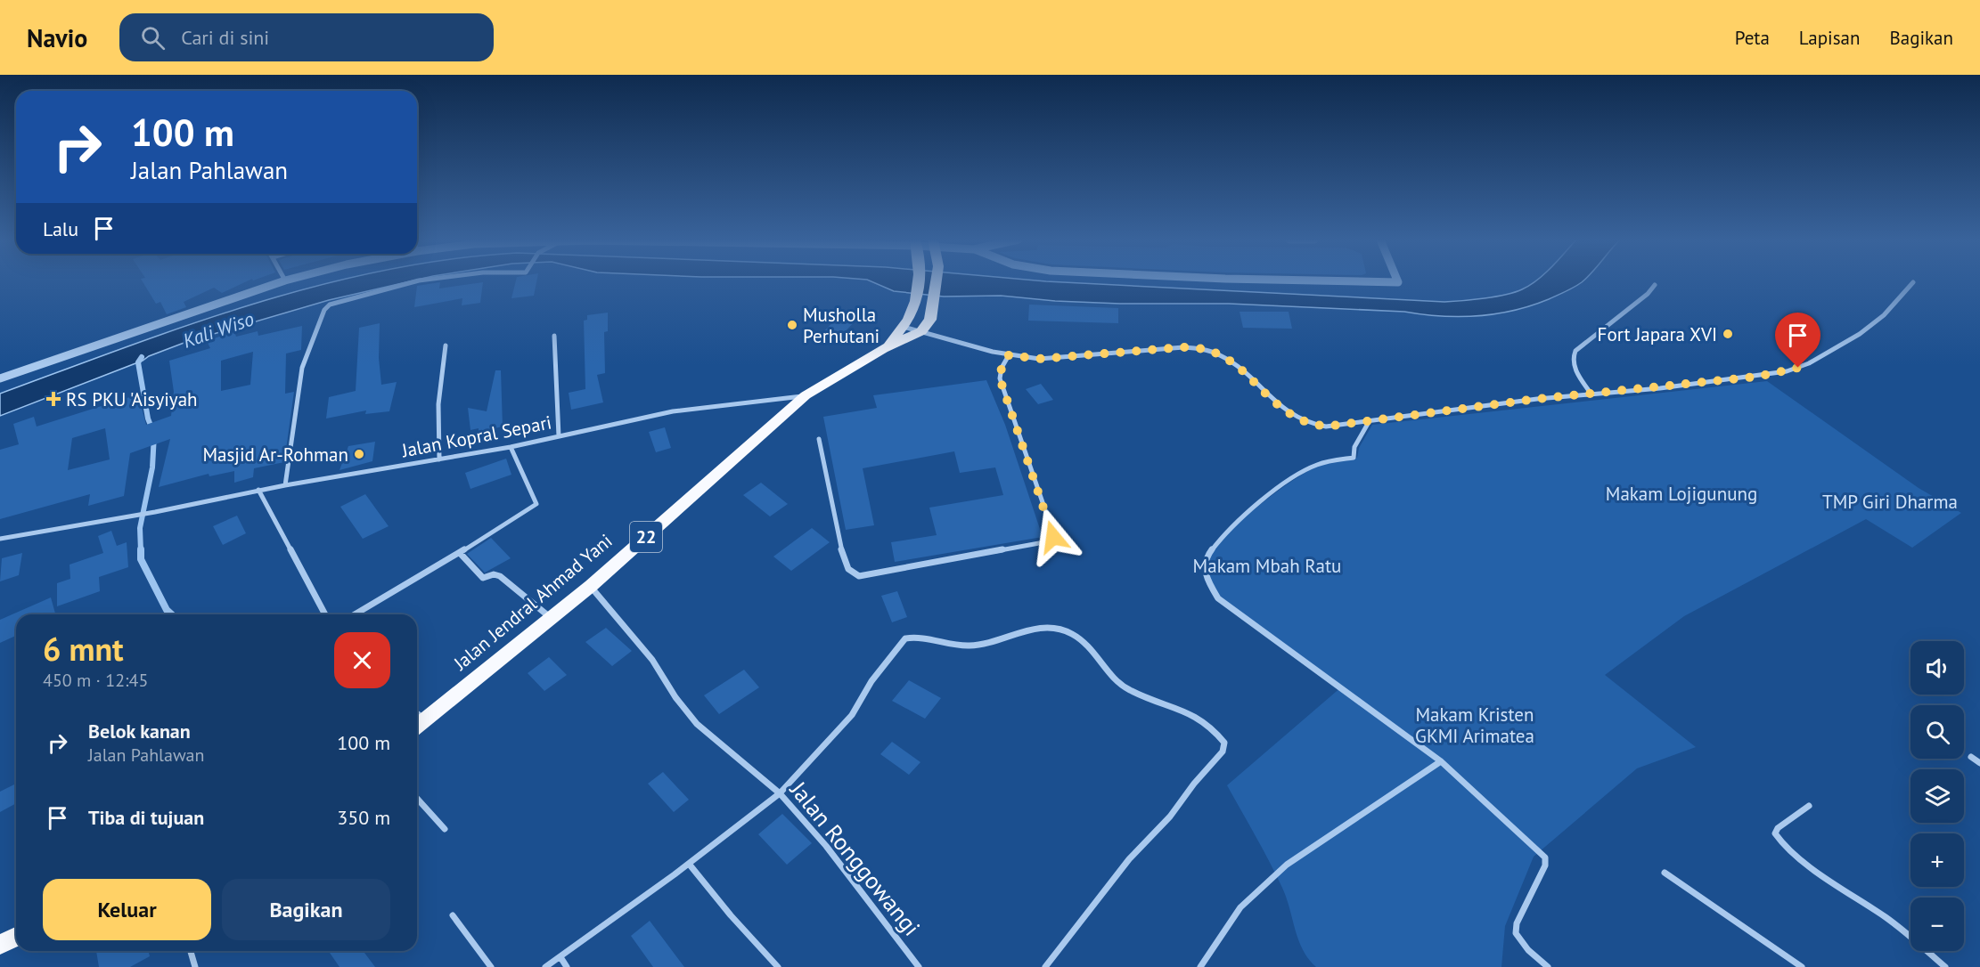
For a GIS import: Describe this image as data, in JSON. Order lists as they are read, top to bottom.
{
  "streets": {
    "highway": ["22", "Jalan Jendral Ahmad Yani"],
    "street": ["Jalan Kopral Separi", "Jalan Ronggowangi"]
  },
  "crossings": [
    ["Jalan Kopral Separi", "Jalan Jendral Ahmad Yani"],
    ["Jalan Jendral Ahmad Yani", "Jalan Ronggowangi"]
  ],
  "water": ["Kali Wiso"],
  "parks": [
    "Makam Lojigunung",
    "TMP Giri Dharma",
    "Makam Mbah Ratu",
    "Makam Kristen GKMI Arimatea"
  ],
  "places": {
    "other": ["Musholla Perhutani", "Fort Japara XVI", "Masjid Ar-Rohman"],
    "health": ["RS PKU 'Aisyiyah"]
  },
  "page": {
    "header": "Navio",
    "search": "Cari di sini",
    "nav": ["Peta", "Lapisan", "Bagikan"],
    "turn": ["100 m", "Jalan Pahlawan"],
    "then": "Lalu",
    "heading": ["6 mnt", "450 m · 12:45"],
    "map_buttons": ["+", "−"],
    "list": [
      {
        "name": "Belok kanan",
        "note": "Jalan Pahlawan",
        "value": "100 m"
      },
      {
        "name": "Tiba di tujuan",
        "value": "350 m"
      }
    ],
    "buttons": ["Keluar", "Bagikan"]
  }
}
